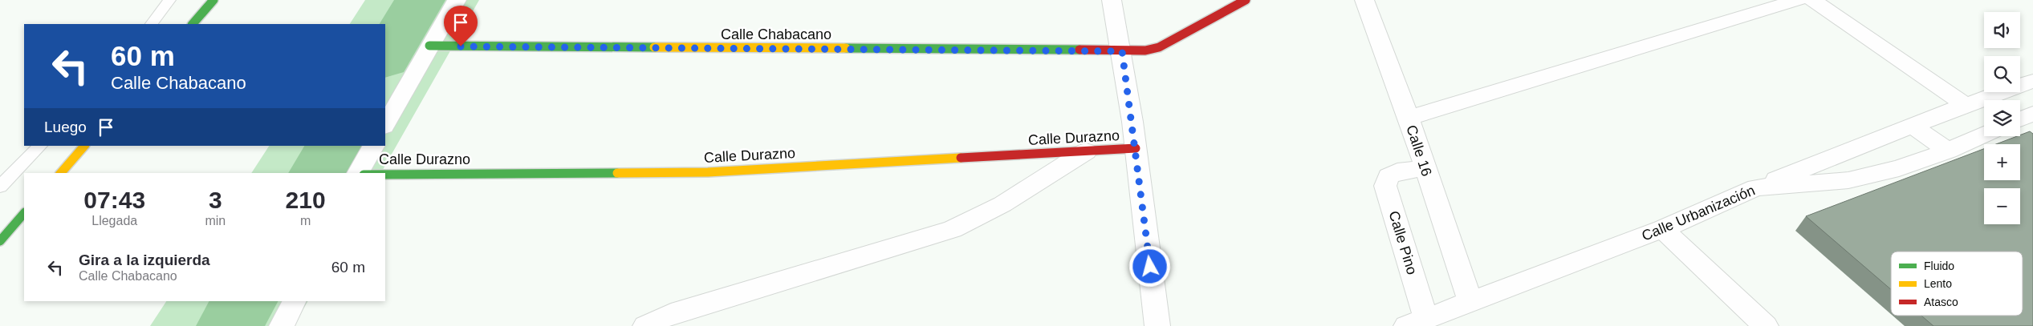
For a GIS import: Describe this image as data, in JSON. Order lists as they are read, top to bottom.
{
  "streets": {
    "street": [
      "Calle Chabacano",
      "Calle Durazno",
      "Calle 16",
      "Calle Urbanización",
      "Calle Pino"
    ]
  },
  "crossings": [
    ["Calle 16", "Calle Urbanización"],
    ["Calle 16", "Calle Pino"],
    ["Calle Urbanización", "Calle Pino"]
  ],
  "legend": ["Fluido", "Lento", "Atasco"],
  "page": {
    "map_buttons": ["+", "−"],
    "turn": ["60 m", "Calle Chabacano"],
    "then": "Luego",
    "eta": [
      "07:43",
      "Llegada",
      "3",
      "min",
      "210",
      "m"
    ],
    "list": [
      {
        "name": "Gira a la izquierda",
        "note": "Calle Chabacano",
        "value": "60 m"
      }
    ]
  }
}
